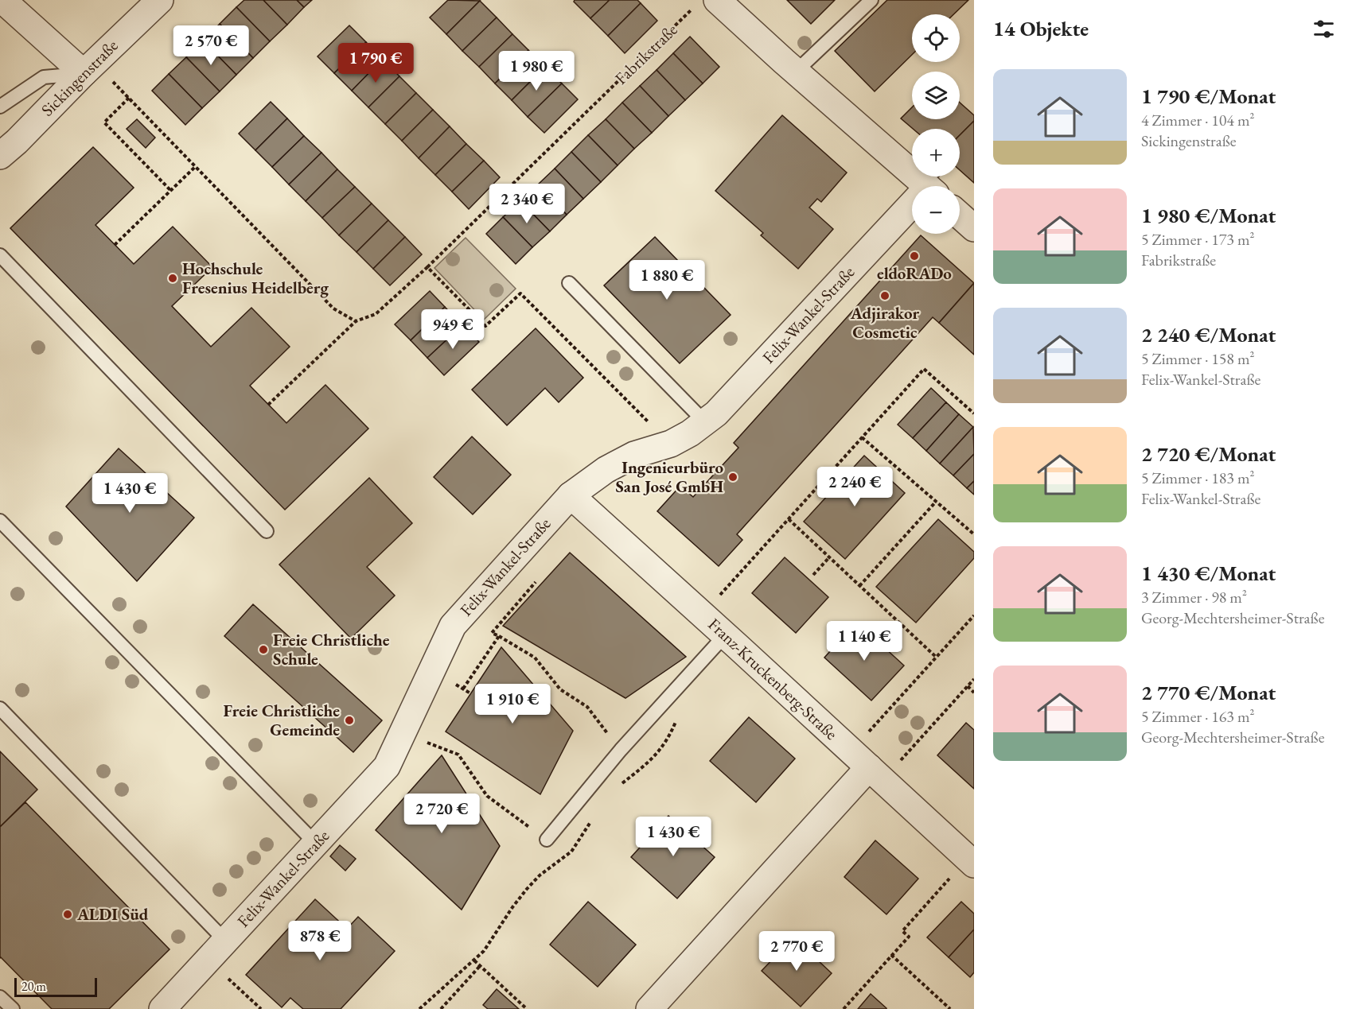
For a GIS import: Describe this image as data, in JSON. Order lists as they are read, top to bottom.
{
  "streets": {
    "street": ["Sickingenstraße", "Felix-Wankel-Straße", "Franz-Kruckenberg-Straße"],
    "path": ["Fabrikstraße"]
  },
  "crossings": [
    ["Felix-Wankel-Straße", "Franz-Kruckenberg-Straße"]
  ],
  "places": [
    "eldoRADo",
    "Hochschule Fresenius Heidelberg",
    "Adjirakor Cosmetic",
    "Ingenieurbüro San José GmbH",
    "Freie Christliche Schule",
    "Freie Christliche Gemeinde",
    "ALDI Süd"
  ],
  "scale_bar": "20 m",
  "page": {
    "heading": "14 Objekte",
    "map_buttons": ["+", "−"],
    "price": [
      "2 570 €",
      "1 790 €",
      "1 980 €",
      "2 340 €",
      "1 880 €",
      "949 €",
      "2 240 €",
      "1 430 €",
      "1 140 €",
      "1 910 €",
      "2 720 €",
      "1 430 €",
      "878 €",
      "2 770 €"
    ],
    "list": [
      {
        "name": "1 790 €/Monat",
        "note": "4 Zimmer · 104 m² · Sickingenstraße"
      },
      {
        "name": "1 980 €/Monat",
        "note": "5 Zimmer · 173 m² · Fabrikstraße"
      },
      {
        "name": "2 240 €/Monat",
        "note": "5 Zimmer · 158 m² · Felix-Wankel-Straße"
      },
      {
        "name": "2 720 €/Monat",
        "note": "5 Zimmer · 183 m² · Felix-Wankel-Straße"
      },
      {
        "name": "1 430 €/Monat",
        "note": "3 Zimmer · 98 m² · Georg-Mechtersheimer-Straße"
      },
      {
        "name": "2 770 €/Monat",
        "note": "5 Zimmer · 163 m² · Georg-Mechtersheimer-Straße"
      }
    ],
    "scale": "20 m"
  }
}
